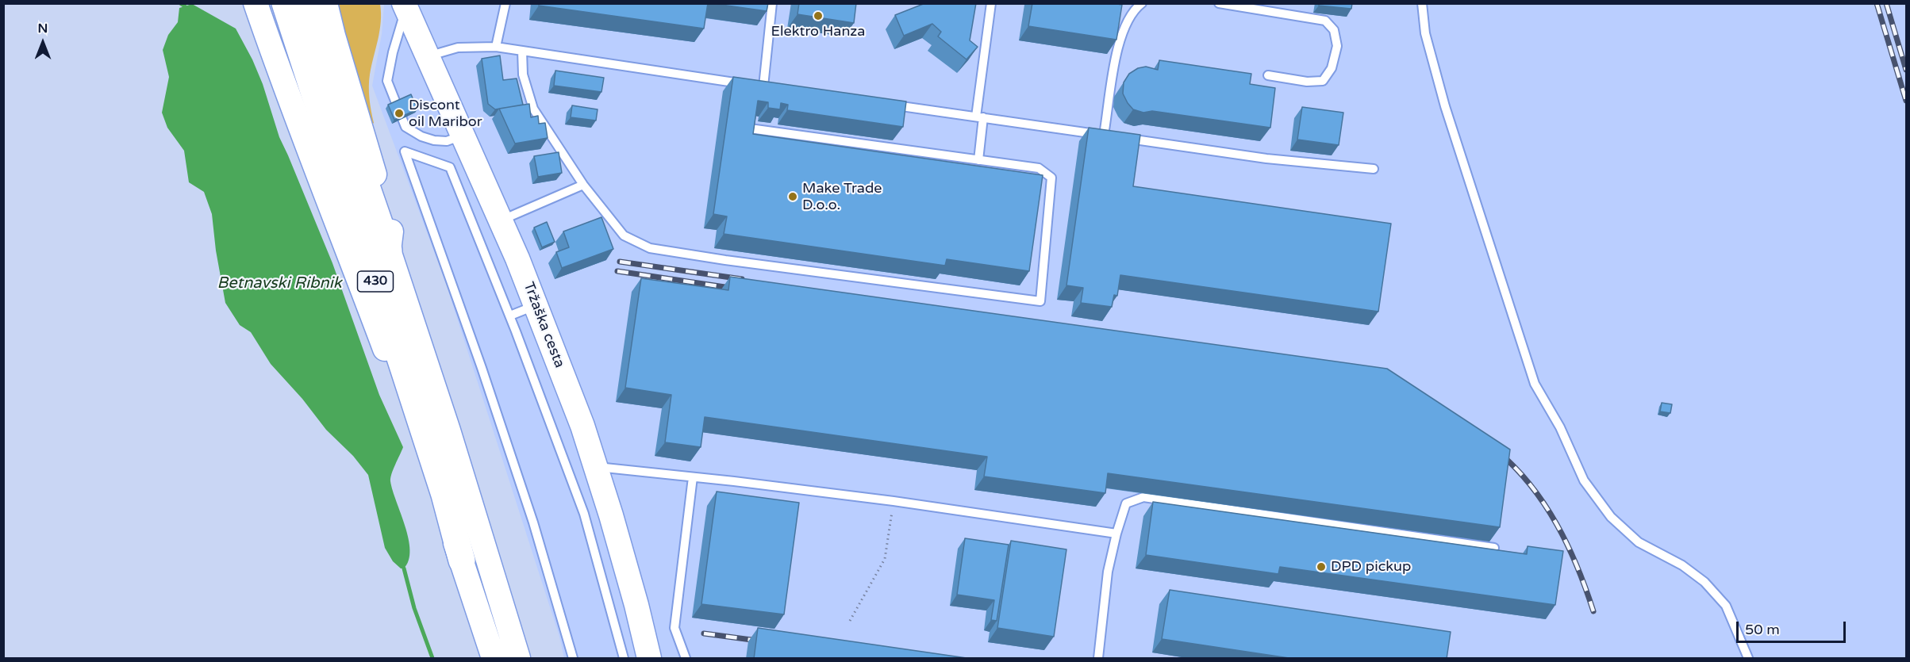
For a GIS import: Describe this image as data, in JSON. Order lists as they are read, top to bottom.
{
  "streets": {
    "highway": ["430"],
    "main road": ["Tržaška cesta"]
  },
  "water": ["Betnavski Ribnik"],
  "places": [
    "Elektro Hanza",
    "Discont oil Maribor",
    "Make Trade D.o.o.",
    "DPD pickup"
  ],
  "scale_bar": "50 m",
  "north": "top"
}
